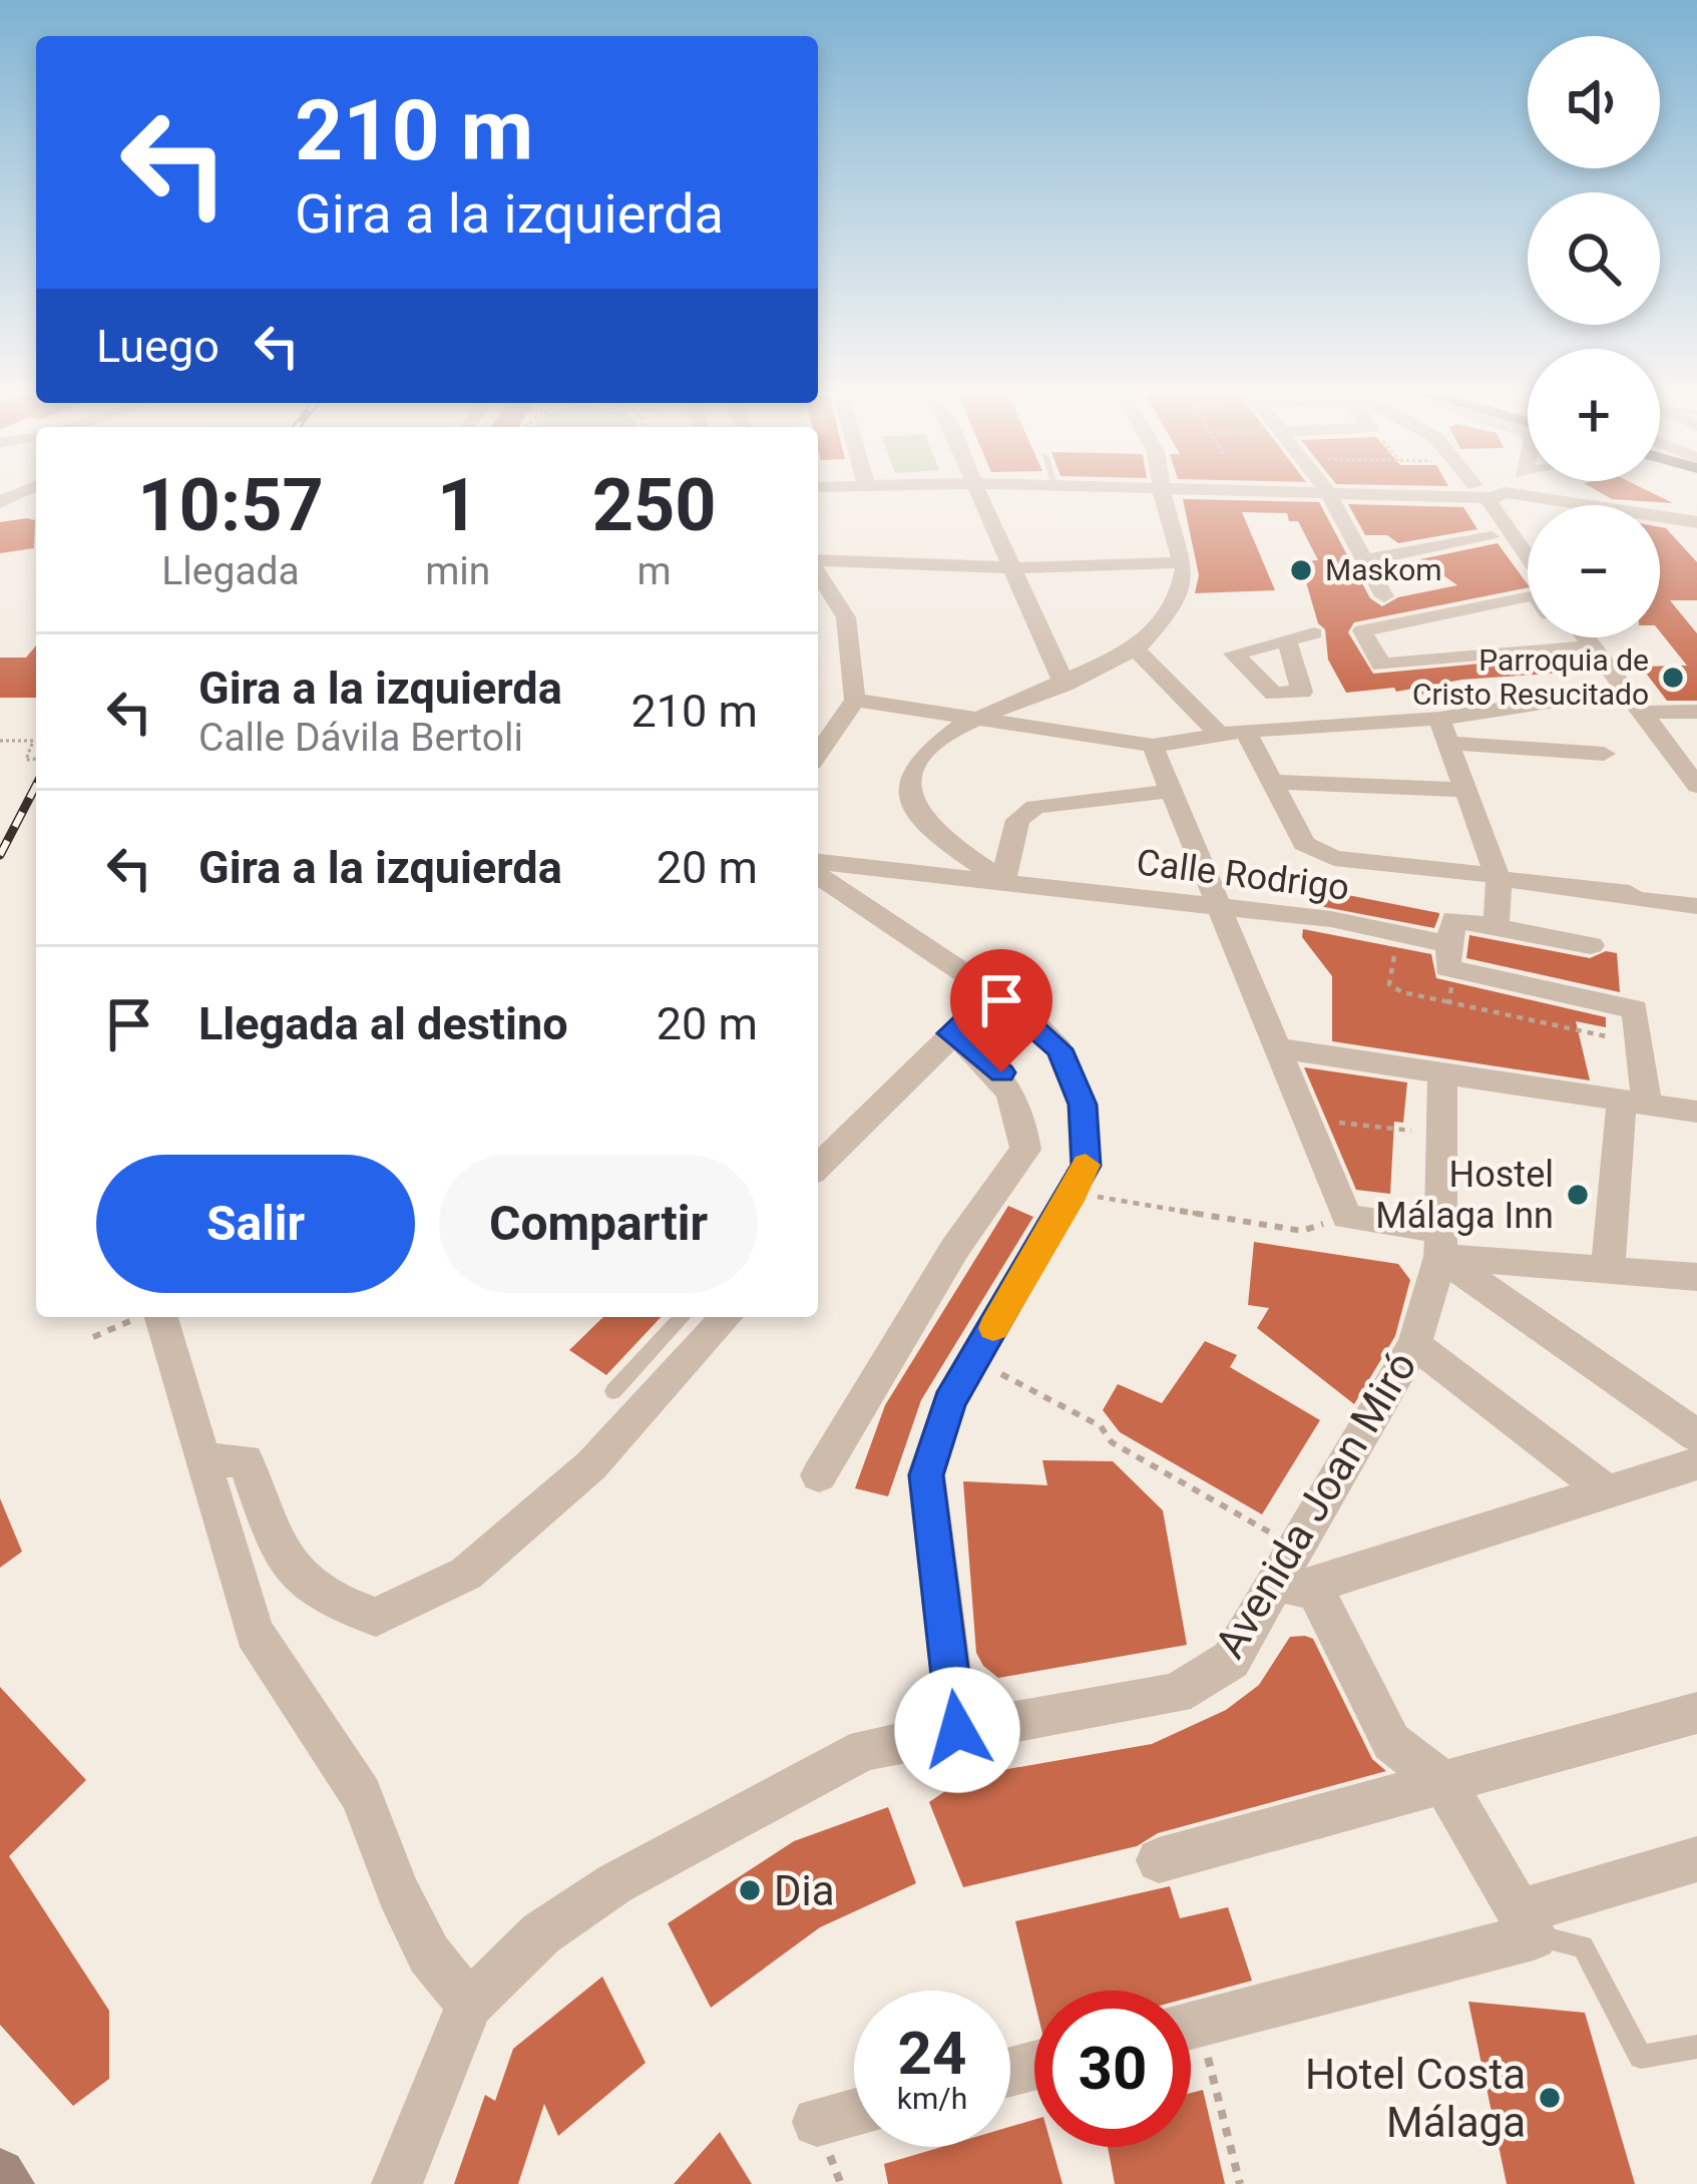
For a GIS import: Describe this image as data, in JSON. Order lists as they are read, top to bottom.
{
  "streets": {
    "street": ["Calle Rodrigo", "Avenida Joan Miró"]
  },
  "places": [
    "Maskom",
    "Parroquia de Cristo Resucitado",
    "Hostel Málaga Inn",
    "Dia",
    "Hotel Costa Málaga"
  ],
  "page": {
    "map_buttons": ["+", "−"],
    "turn": ["210 m", "Gira a la izquierda"],
    "then": "Luego",
    "eta": [
      "10:57",
      "Llegada",
      "1",
      "min",
      "250",
      "m"
    ],
    "list": [
      {
        "name": "Gira a la izquierda",
        "note": "Calle Dávila Bertoli",
        "value": "210 m"
      },
      {
        "name": "Gira a la izquierda",
        "value": "20 m"
      },
      {
        "name": "Llegada al destino",
        "value": "20 m"
      }
    ],
    "buttons": ["Salir", "Compartir"],
    "speed": "24 km/h",
    "limit": "30"
  }
}
